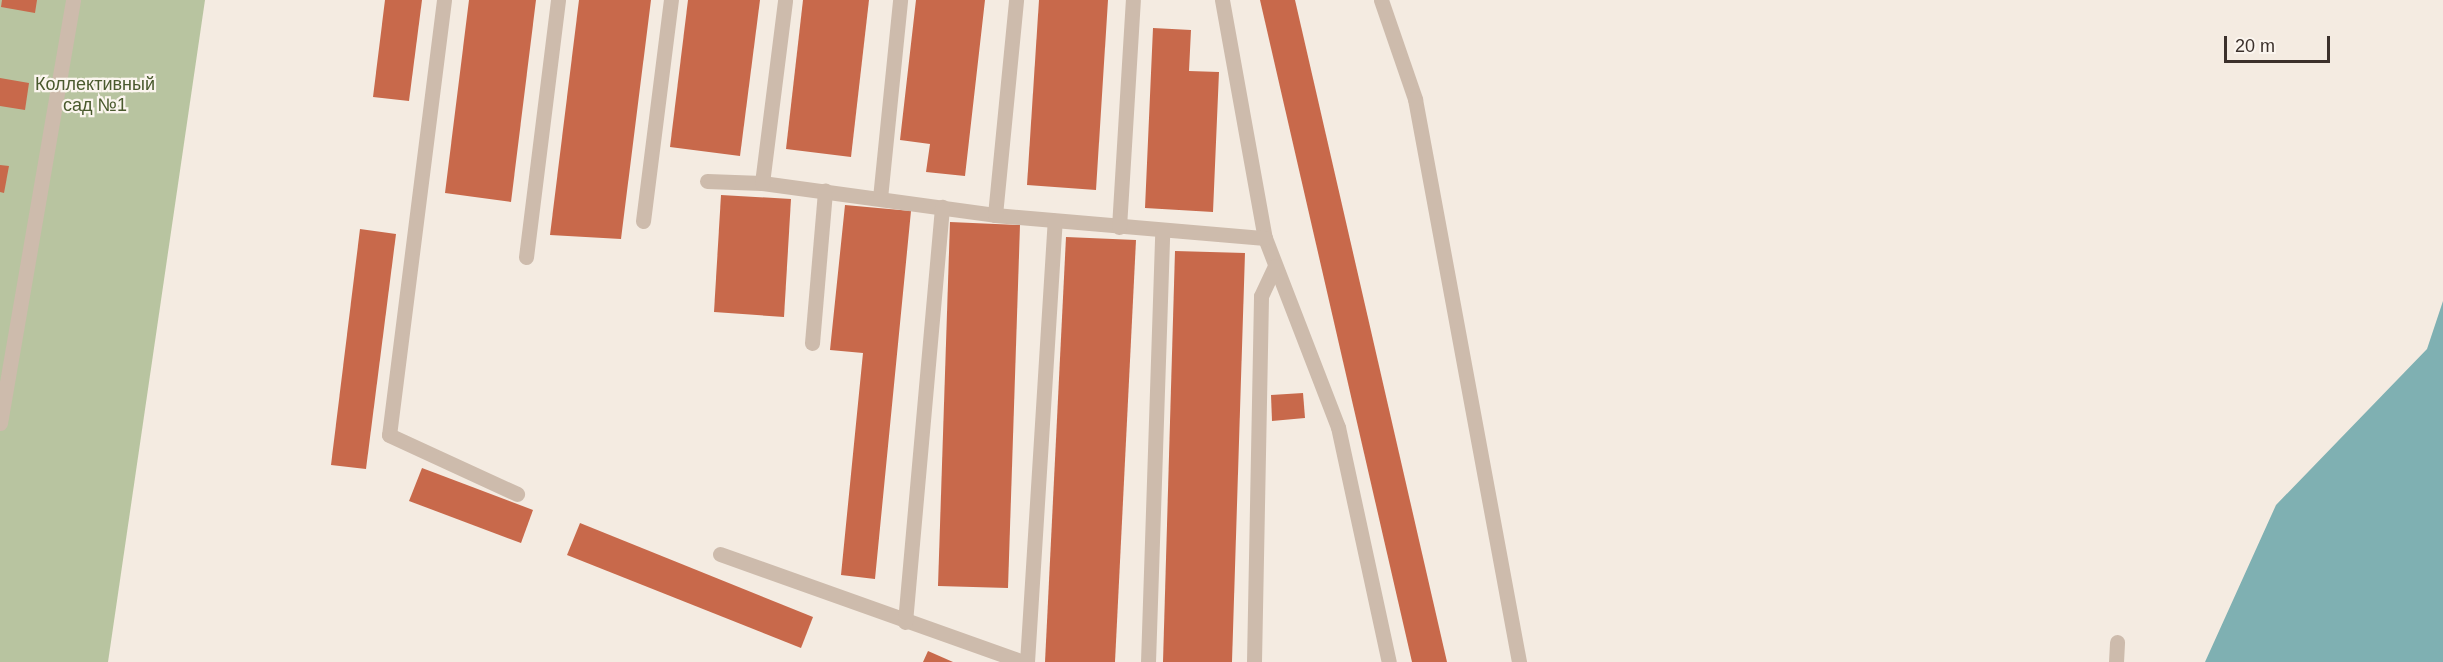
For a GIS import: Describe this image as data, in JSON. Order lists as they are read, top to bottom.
{
  "parks": ["Коллективный сад №1"],
  "scale_bar": "20 m"
}
